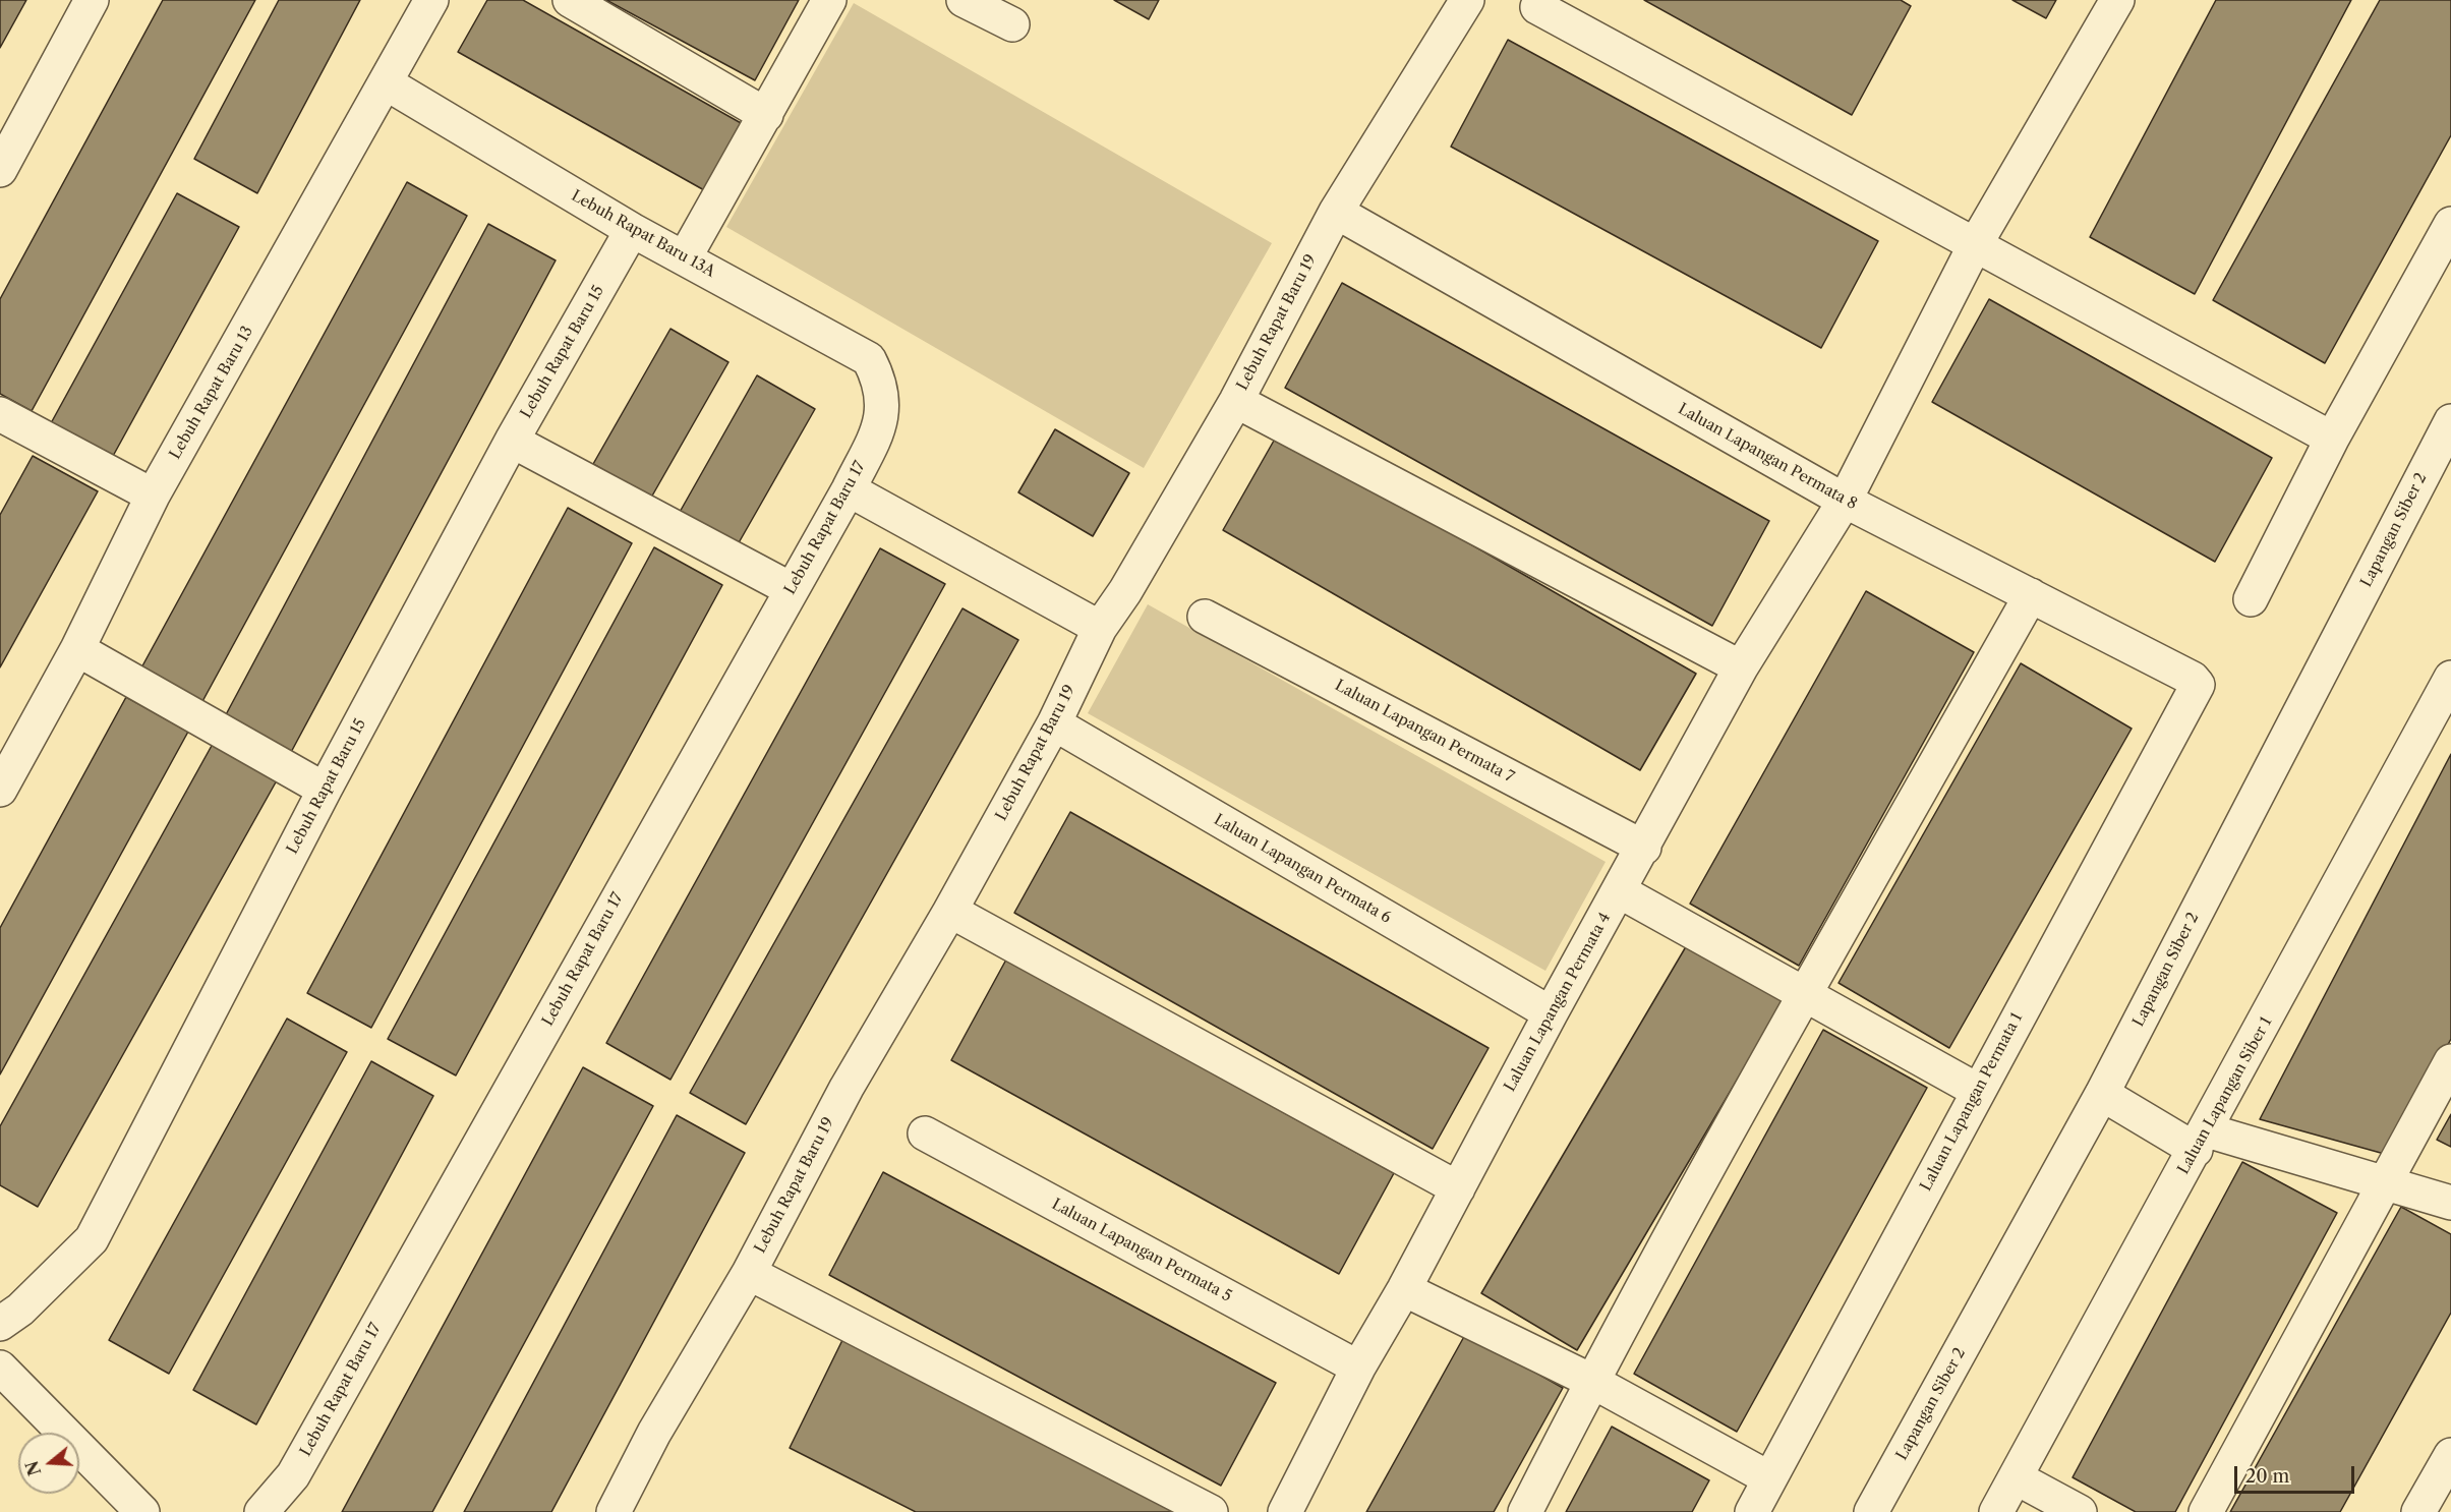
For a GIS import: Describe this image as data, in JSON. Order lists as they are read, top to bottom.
{
  "streets": {
    "street": [
      "Lebuh Rapat Baru 13A",
      "Lebuh Rapat Baru 19",
      "Lebuh Rapat Baru 15",
      "Lebuh Rapat Baru 13",
      "Laluan Lapangan Permata 8",
      "Lebuh Rapat Baru 17",
      "Lapangan Siber 2",
      "Laluan Lapangan Permata 7",
      "Laluan Lapangan Permata 6",
      "Laluan Lapangan Permata 4",
      "Laluan Lapangan Siber 1",
      "Laluan Lapangan Permata 1",
      "Laluan Lapangan Permata 5"
    ]
  },
  "crossings": [
    ["Lebuh Rapat Baru 13A", "Lebuh Rapat Baru 15"],
    ["Lebuh Rapat Baru 13A", "Lebuh Rapat Baru 13"],
    ["Lebuh Rapat Baru 13A", "Lebuh Rapat Baru 17"],
    ["Lebuh Rapat Baru 19", "Laluan Lapangan Permata 8"],
    ["Lebuh Rapat Baru 19", "Laluan Lapangan Permata 6"],
    ["Laluan Lapangan Permata 8", "Laluan Lapangan Permata 4"],
    ["Laluan Lapangan Permata 8", "Laluan Lapangan Permata 1"],
    ["Laluan Lapangan Permata 7", "Laluan Lapangan Permata 4"],
    ["Laluan Lapangan Permata 6", "Laluan Lapangan Permata 4"],
    ["Laluan Lapangan Permata 4", "Laluan Lapangan Permata 5"]
  ],
  "scale_bar": "20 m",
  "north": "left"
}
